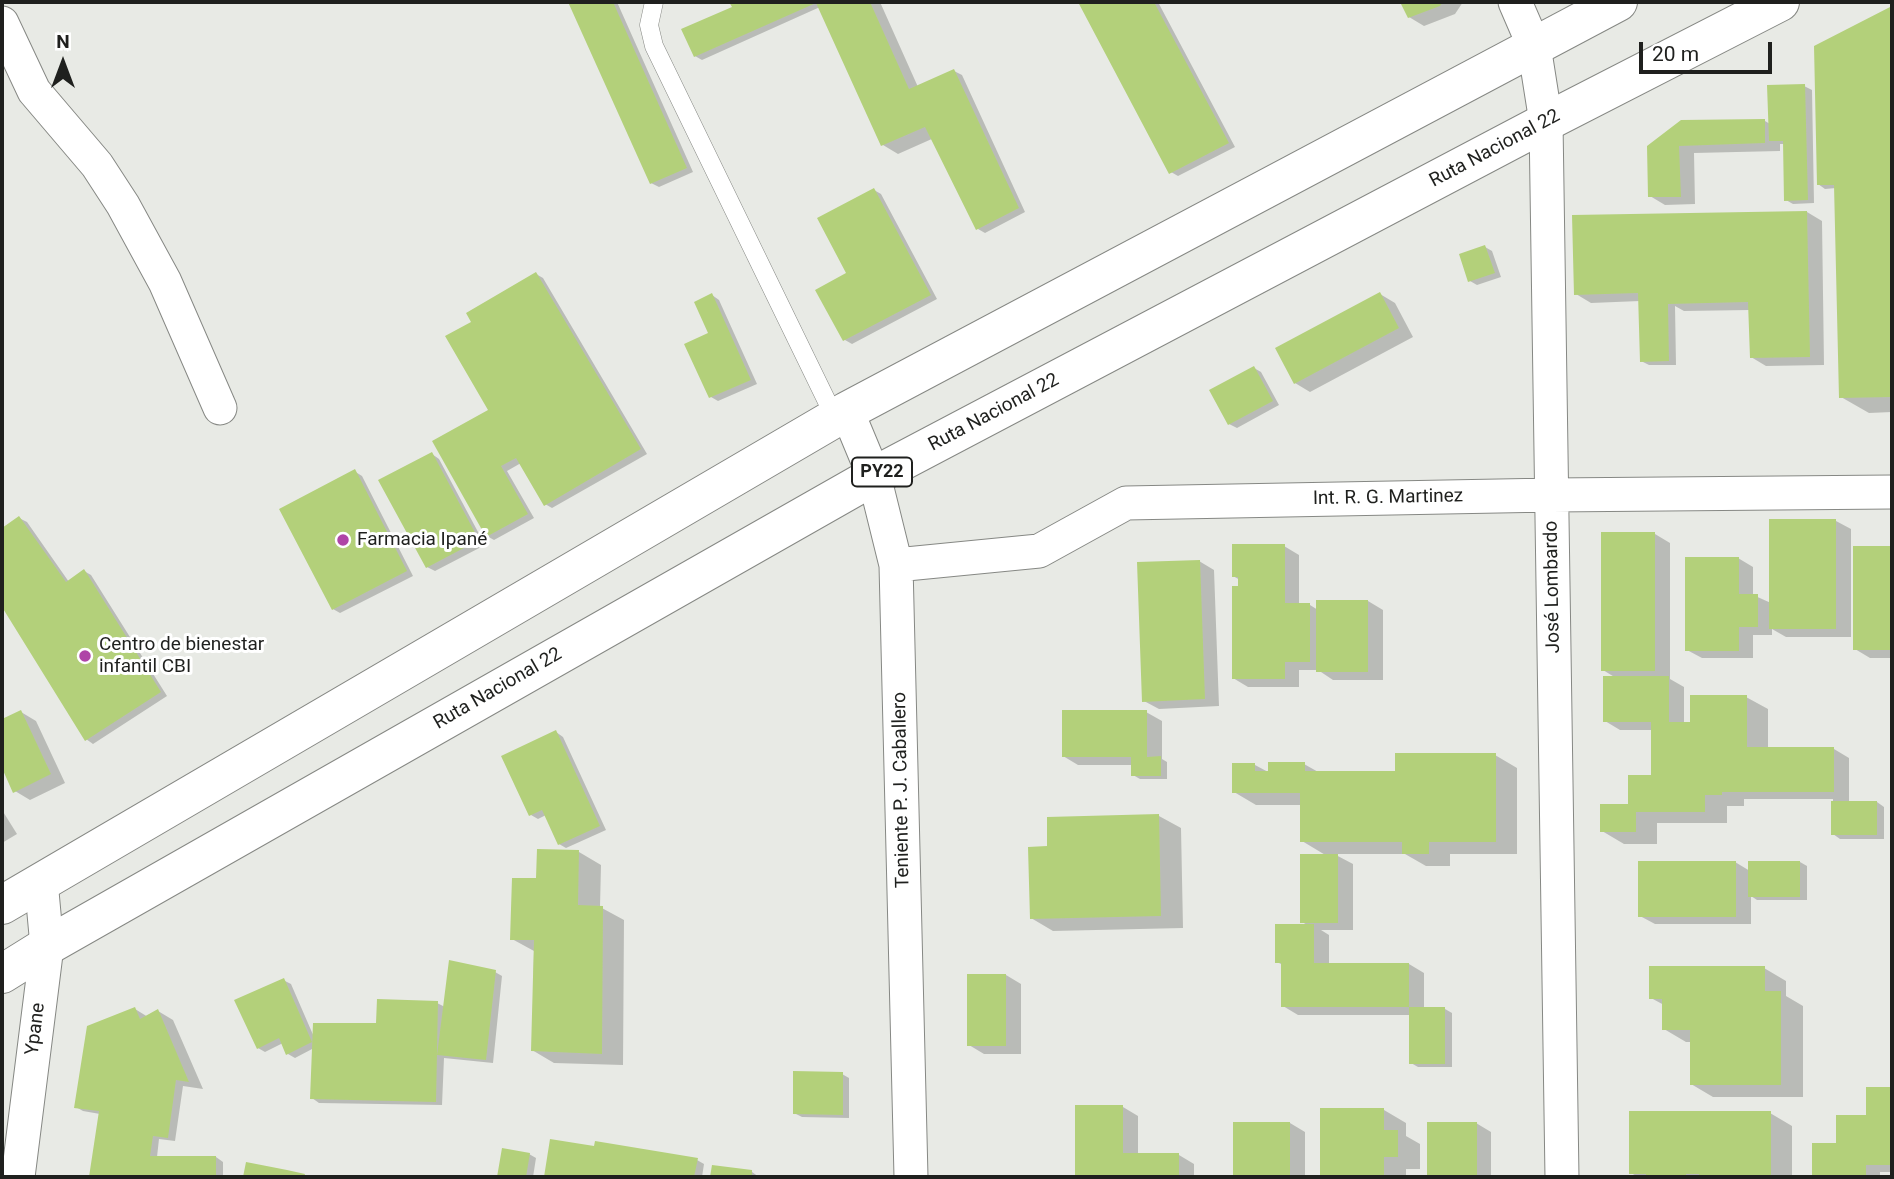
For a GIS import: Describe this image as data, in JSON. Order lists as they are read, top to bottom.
{
  "streets": {
    "highway": ["Ruta Nacional 22", "PY22"],
    "street": [
      "Int. R. G. Martinez",
      "José Lombardo",
      "Teniente P. J. Caballero",
      "Ypane"
    ]
  },
  "crossings": [
    ["Ruta Nacional 22", "José Lombardo"],
    ["Ruta Nacional 22", "Teniente P. J. Caballero"],
    ["Ruta Nacional 22", "Ypane"],
    ["Int. R. G. Martinez", "José Lombardo"],
    ["Int. R. G. Martinez", "Teniente P. J. Caballero"]
  ],
  "places": ["Farmacia Ipané", "Centro de bienestar infantil CBI"],
  "scale_bar": "20 m",
  "north": "top"
}
